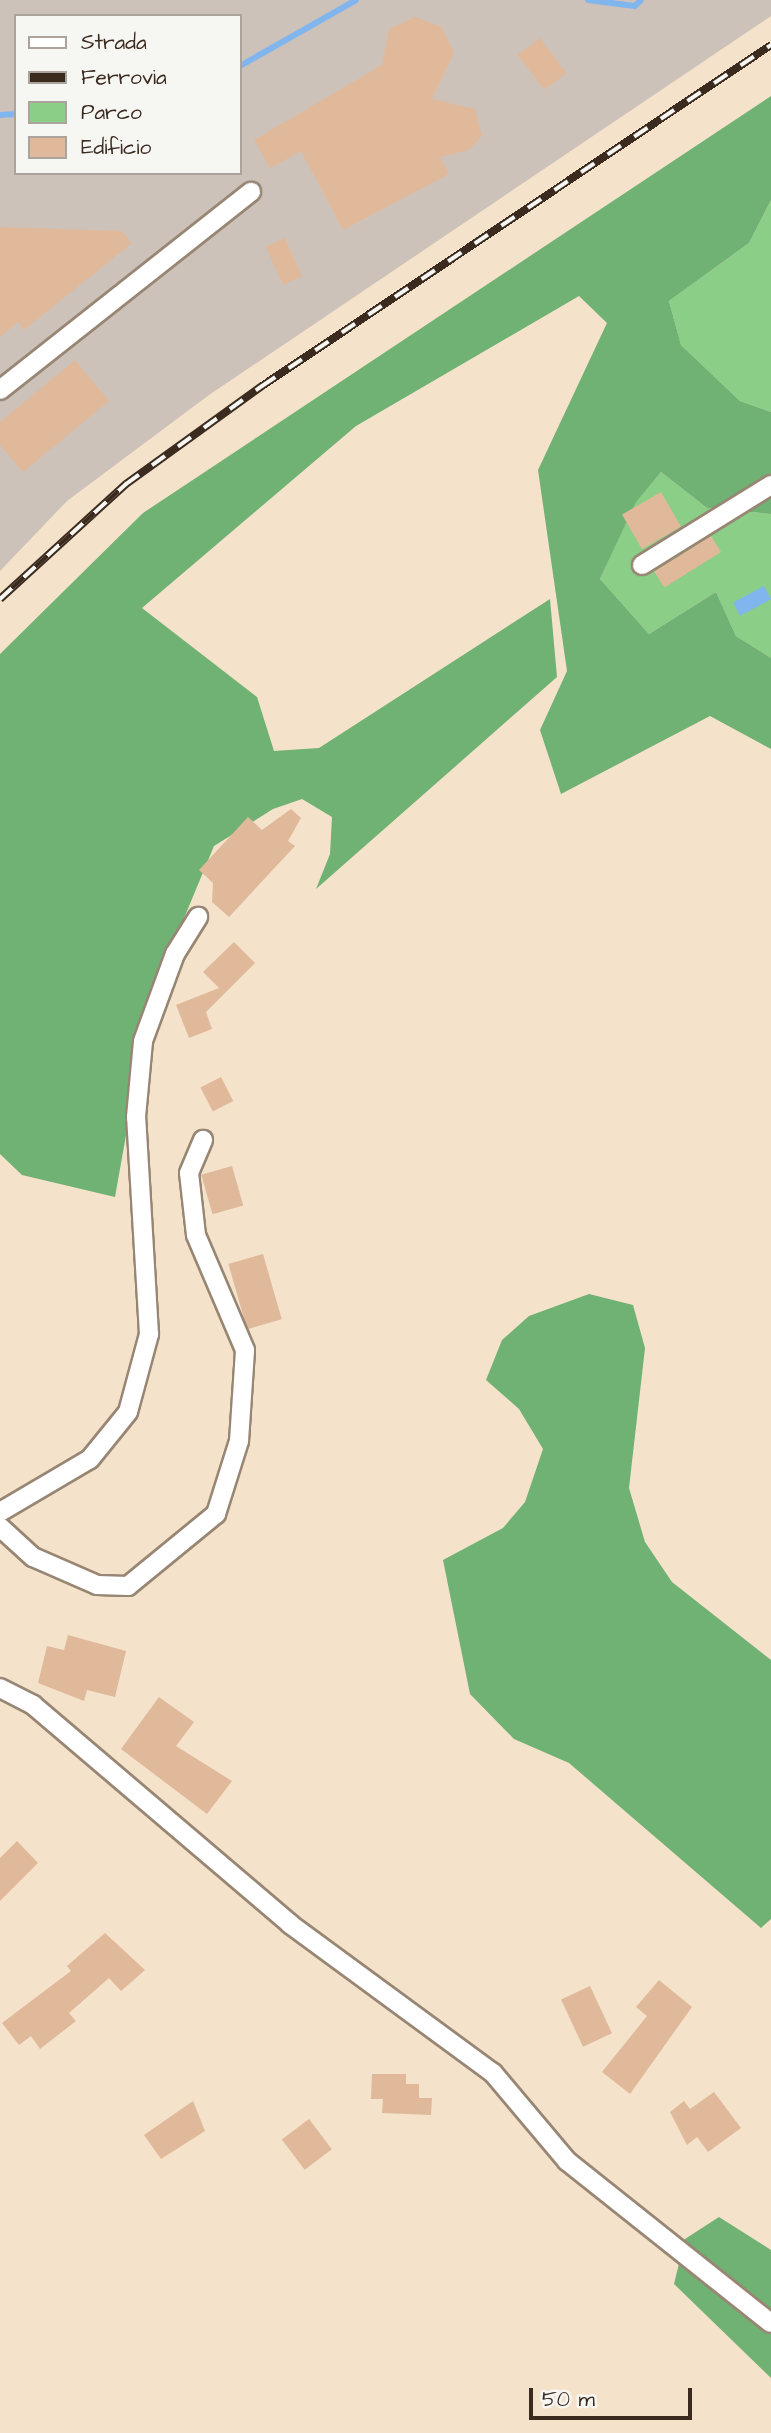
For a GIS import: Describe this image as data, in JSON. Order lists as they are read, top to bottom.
{
  "legend": [
    "Strada",
    "Ferrovia",
    "Parco",
    "Edificio"
  ],
  "scale_bar": "50 m"
}
